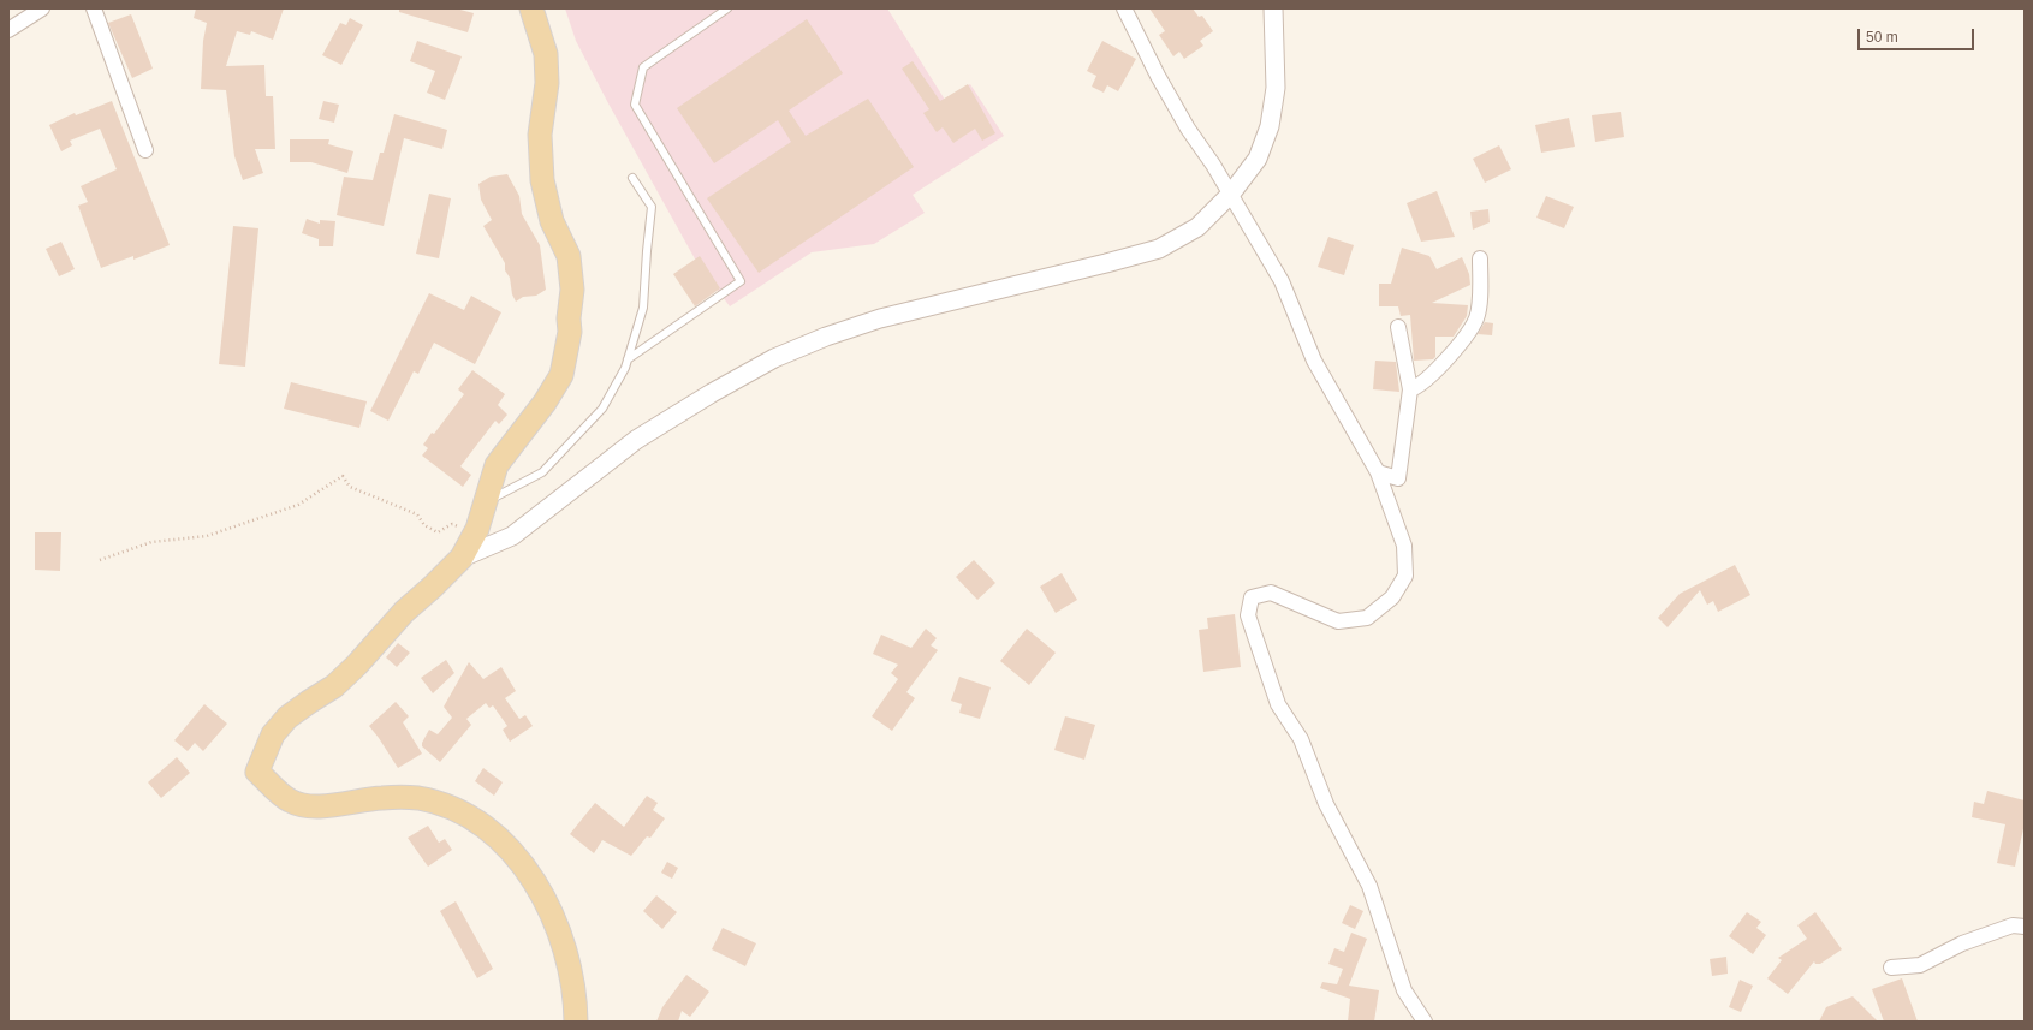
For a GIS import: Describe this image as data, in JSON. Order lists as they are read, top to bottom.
{
  "scale_bar": "50 m"
}
